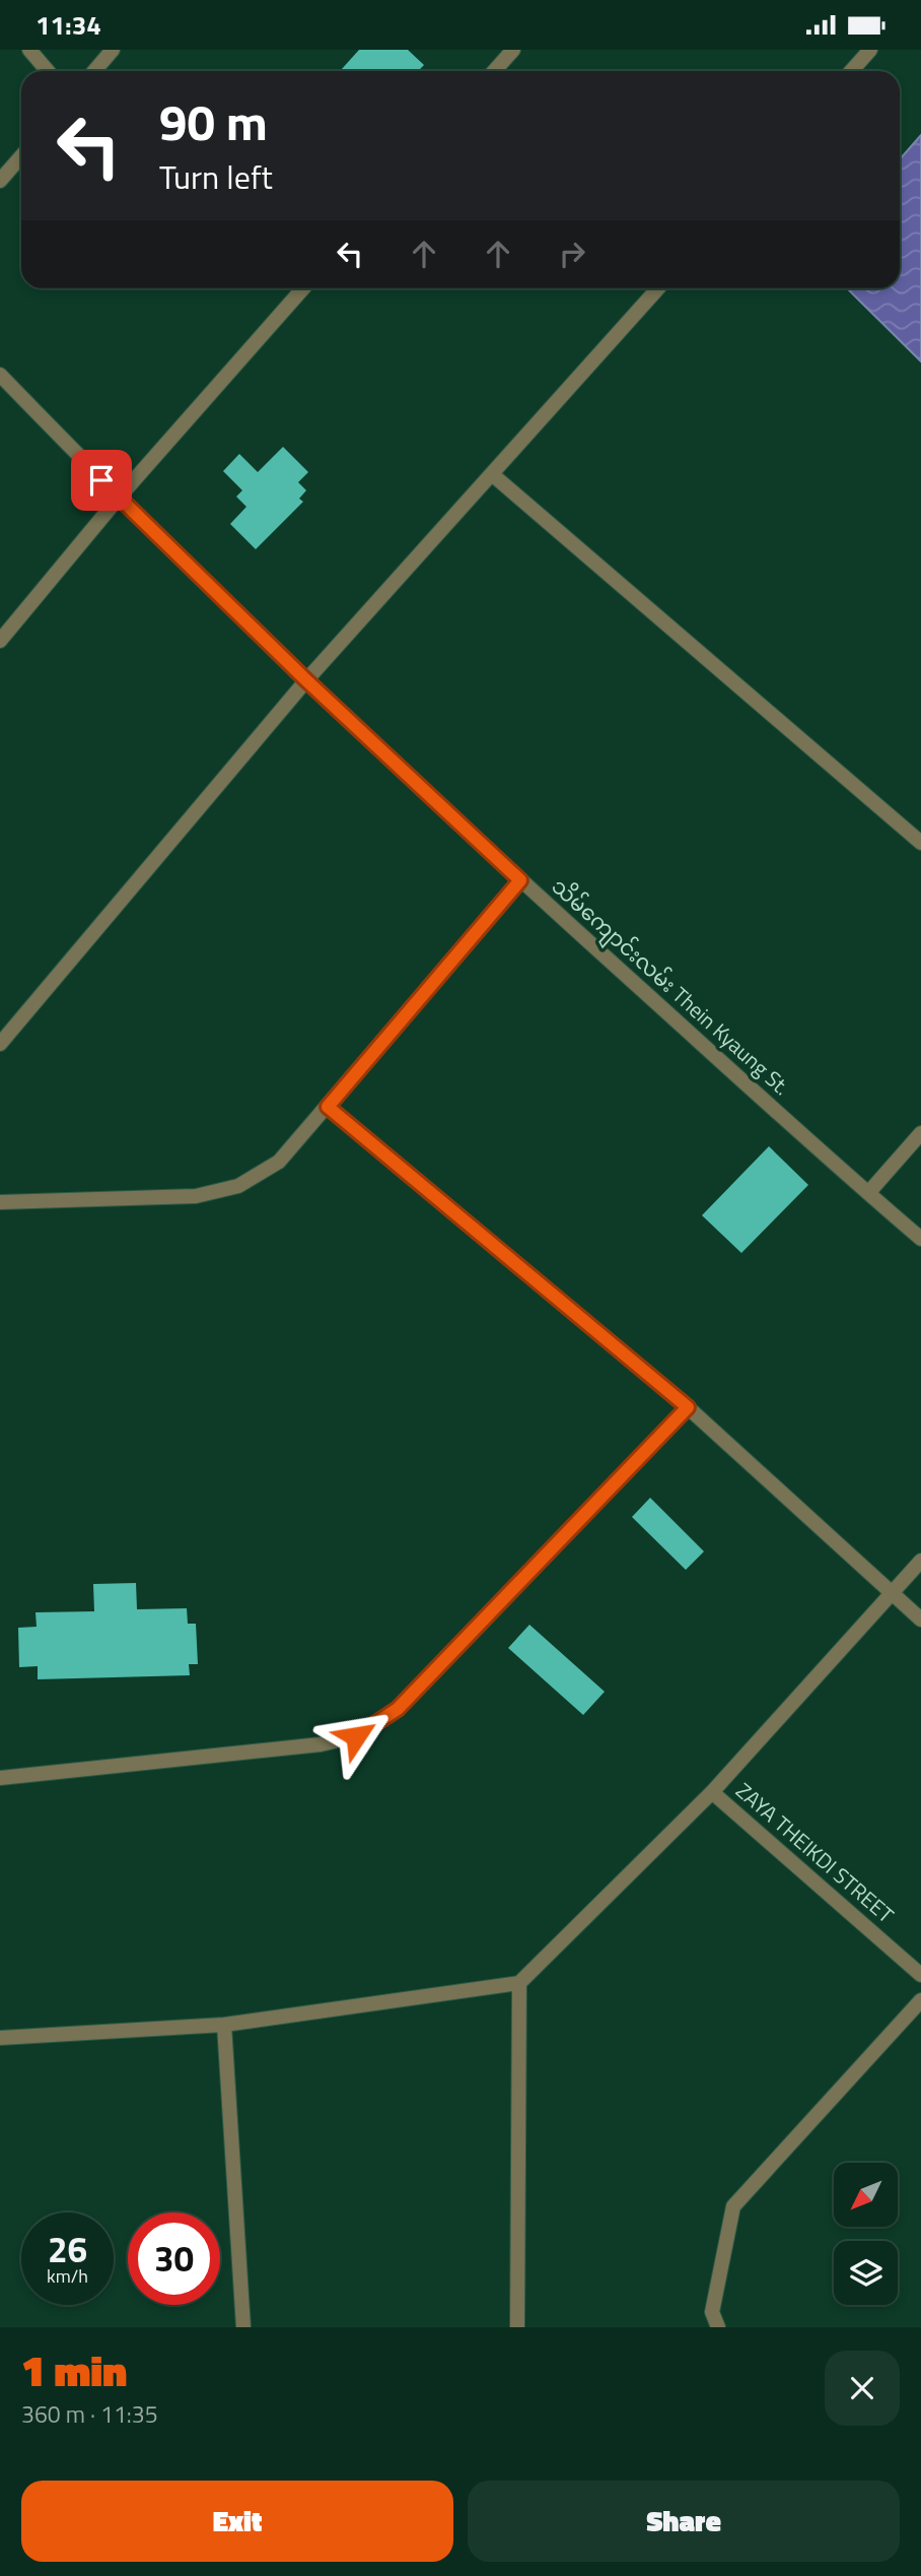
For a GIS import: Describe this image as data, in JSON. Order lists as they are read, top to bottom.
{
  "streets": {
    "street": ["သိမ်ကျောင်းလမ်း Thein Kyaung St.", "ZAYA THEIKDI STREET"]
  },
  "north": "bottom left",
  "page": {
    "status": "11:34",
    "turn": ["90 m", "Turn left"],
    "speed": "26 km/h",
    "limit": "30",
    "heading": ["1 min", "360 m · 11:35"],
    "buttons": ["Exit", "Share"]
  }
}
